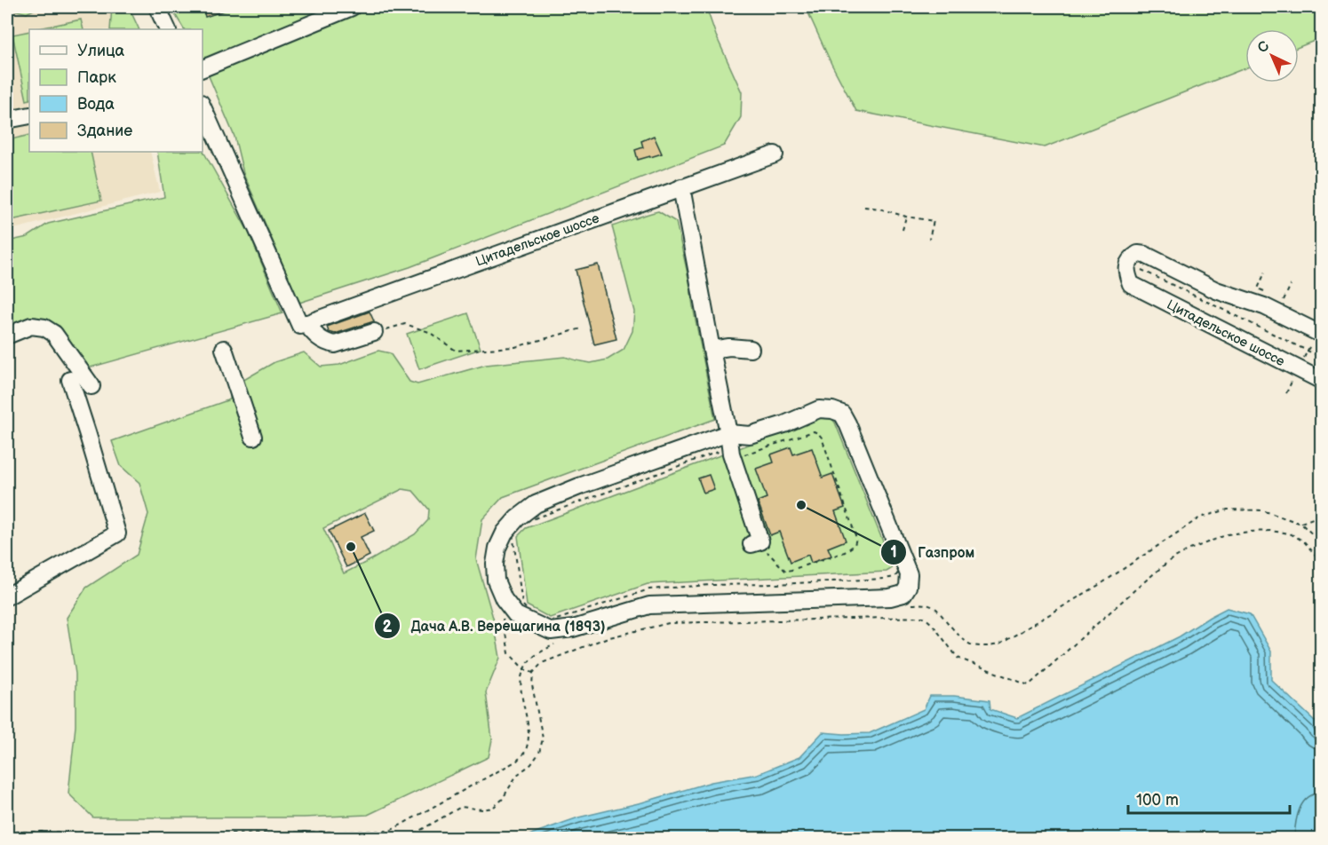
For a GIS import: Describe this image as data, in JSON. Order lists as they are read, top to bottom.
{
  "streets": {
    "street": ["Цитадельское шоссе"]
  },
  "places": ["Газпром", "Дача А.В. Верещагина (1893)"],
  "legend": [
    "Улица",
    "Парк",
    "Вода",
    "Здание"
  ],
  "scale_bar": "100 m",
  "north": "top left"
}
